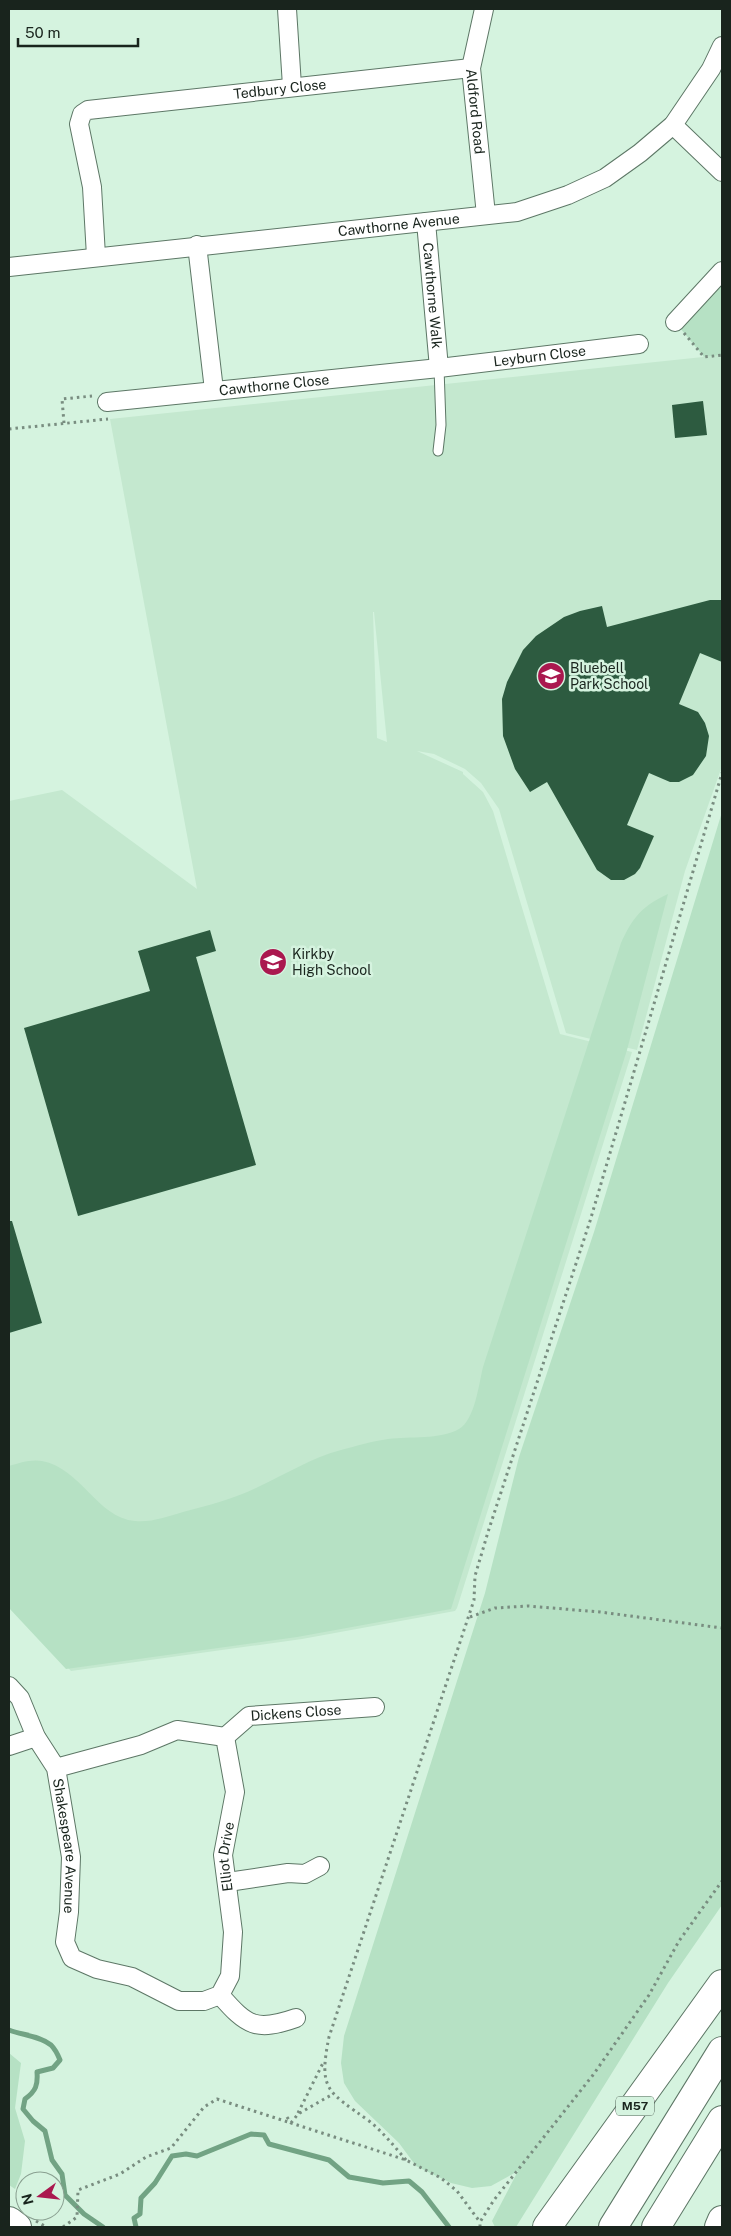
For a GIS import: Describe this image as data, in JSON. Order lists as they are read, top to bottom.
{
  "streets": {
    "main road": ["M57"],
    "street": [
      "Tedbury Close",
      "Aldford Road",
      "Cawthorne Avenue",
      "Cawthorne Walk",
      "Leyburn Close",
      "Cawthorne Close",
      "Dickens Close",
      "Shakespeare Avenue",
      "Elliot Drive"
    ]
  },
  "crossings": [
    ["Tedbury Close", "Aldford Road"],
    ["Tedbury Close", "Cawthorne Avenue"],
    ["Aldford Road", "Cawthorne Avenue"],
    ["Cawthorne Avenue", "Cawthorne Walk"],
    ["Cawthorne Walk", "Leyburn Close"],
    ["Cawthorne Walk", "Cawthorne Close"],
    ["Leyburn Close", "Cawthorne Close"],
    ["Dickens Close", "Elliot Drive"],
    ["Shakespeare Avenue", "Elliot Drive"]
  ],
  "places": {
    "school or university": ["Bluebell Park School", "Kirkby High School"]
  },
  "scale_bar": "50 m",
  "north": "left"
}
